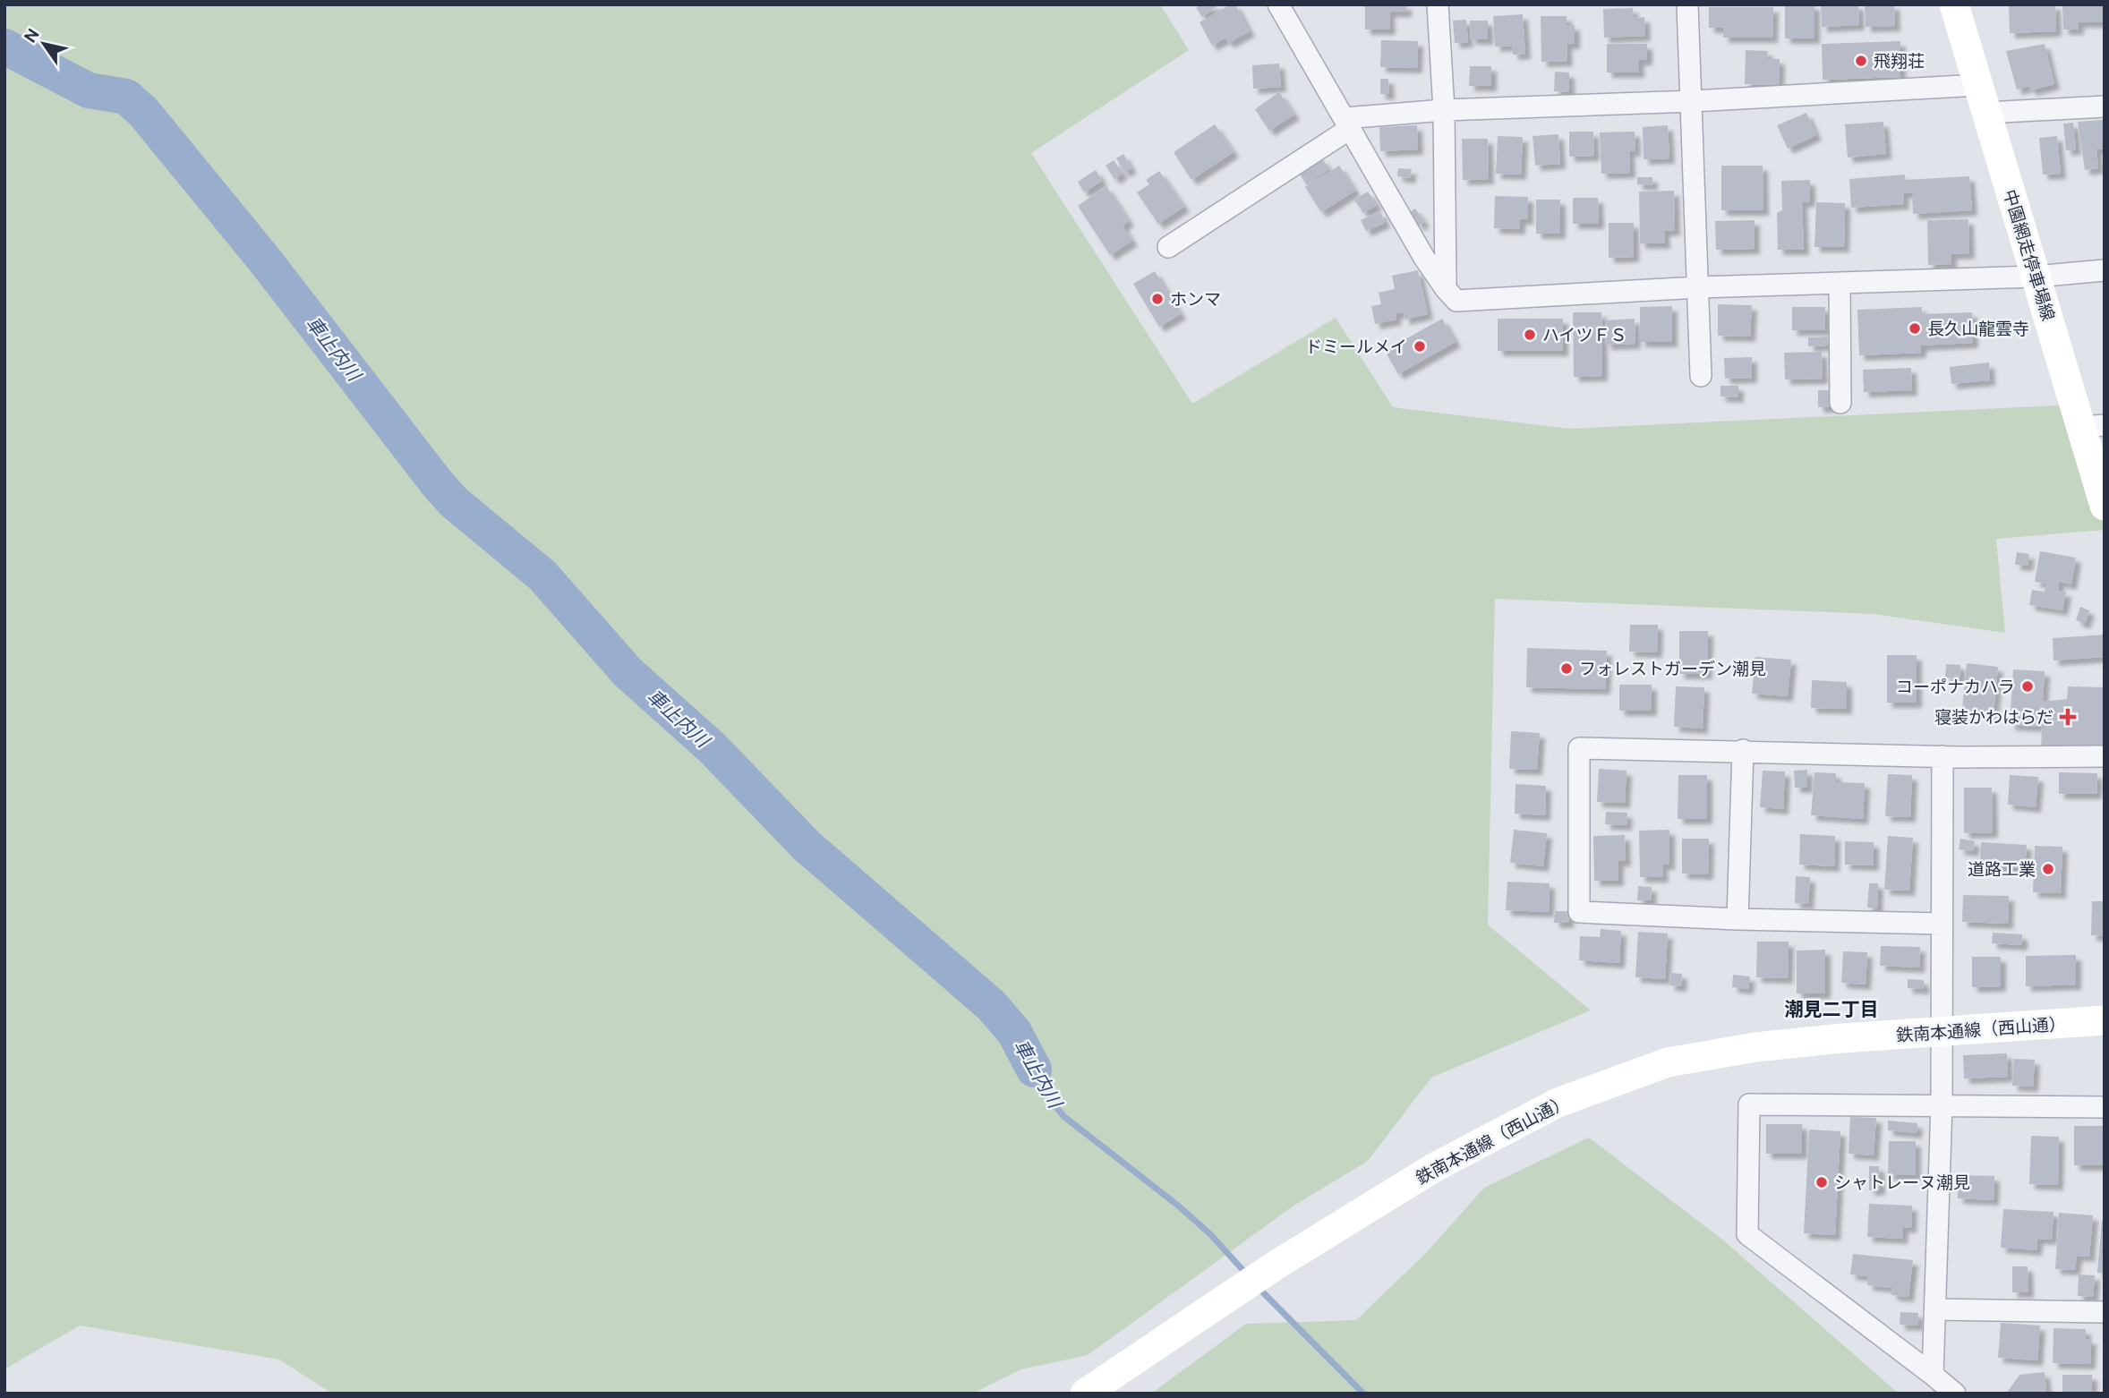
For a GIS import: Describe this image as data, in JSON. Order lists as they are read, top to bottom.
{
  "streets": {
    "street": ["中園網走停車場線", "鉄南本通線（西山通）"]
  },
  "districts": ["潮見二丁目"],
  "water": ["車止内川"],
  "places": {
    "other": [
      "飛翔荘",
      "ホンマ",
      "長久山龍雲寺",
      "ハイツＦＳ",
      "ドミールメイ",
      "フォレストガーデン潮見",
      "コーポナカハラ",
      "道路工業",
      "シャトレーヌ潮見"
    ],
    "health": ["寝装かわはらだ"]
  },
  "north": "top left"
}
